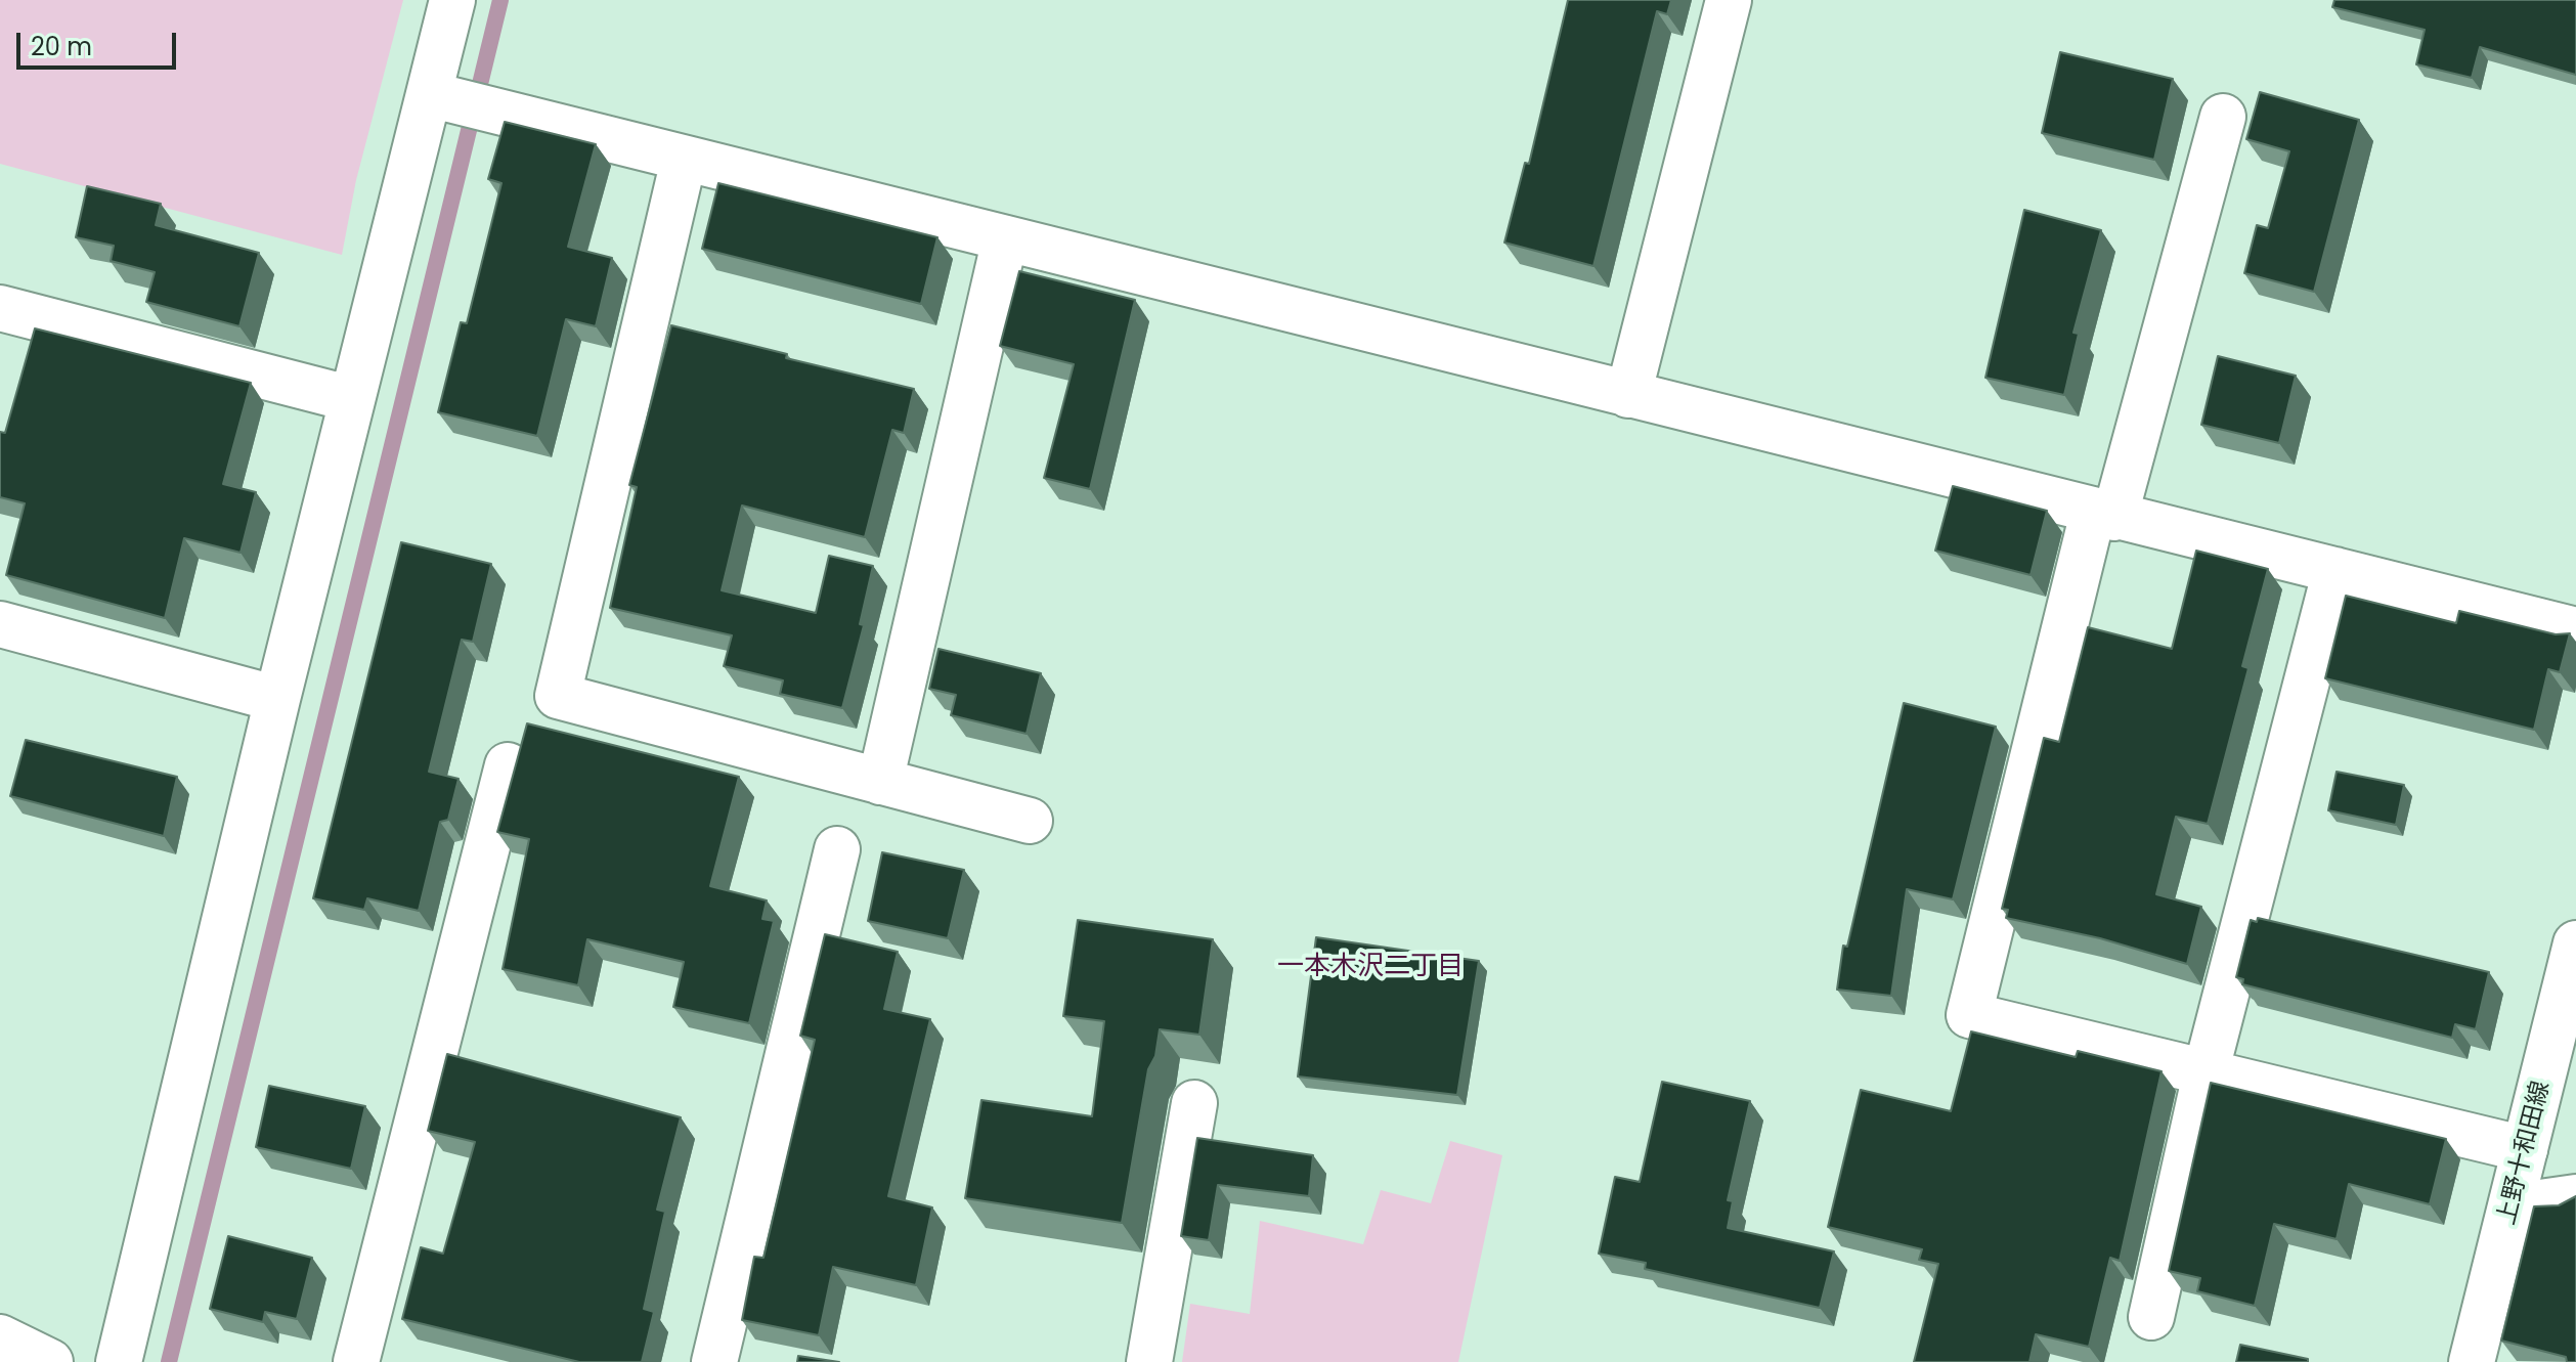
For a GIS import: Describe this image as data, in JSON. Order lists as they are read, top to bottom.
{
  "streets": {
    "street": ["上野十和田線"]
  },
  "districts": ["一本木沢二丁目"],
  "scale_bar": "20 m"
}
